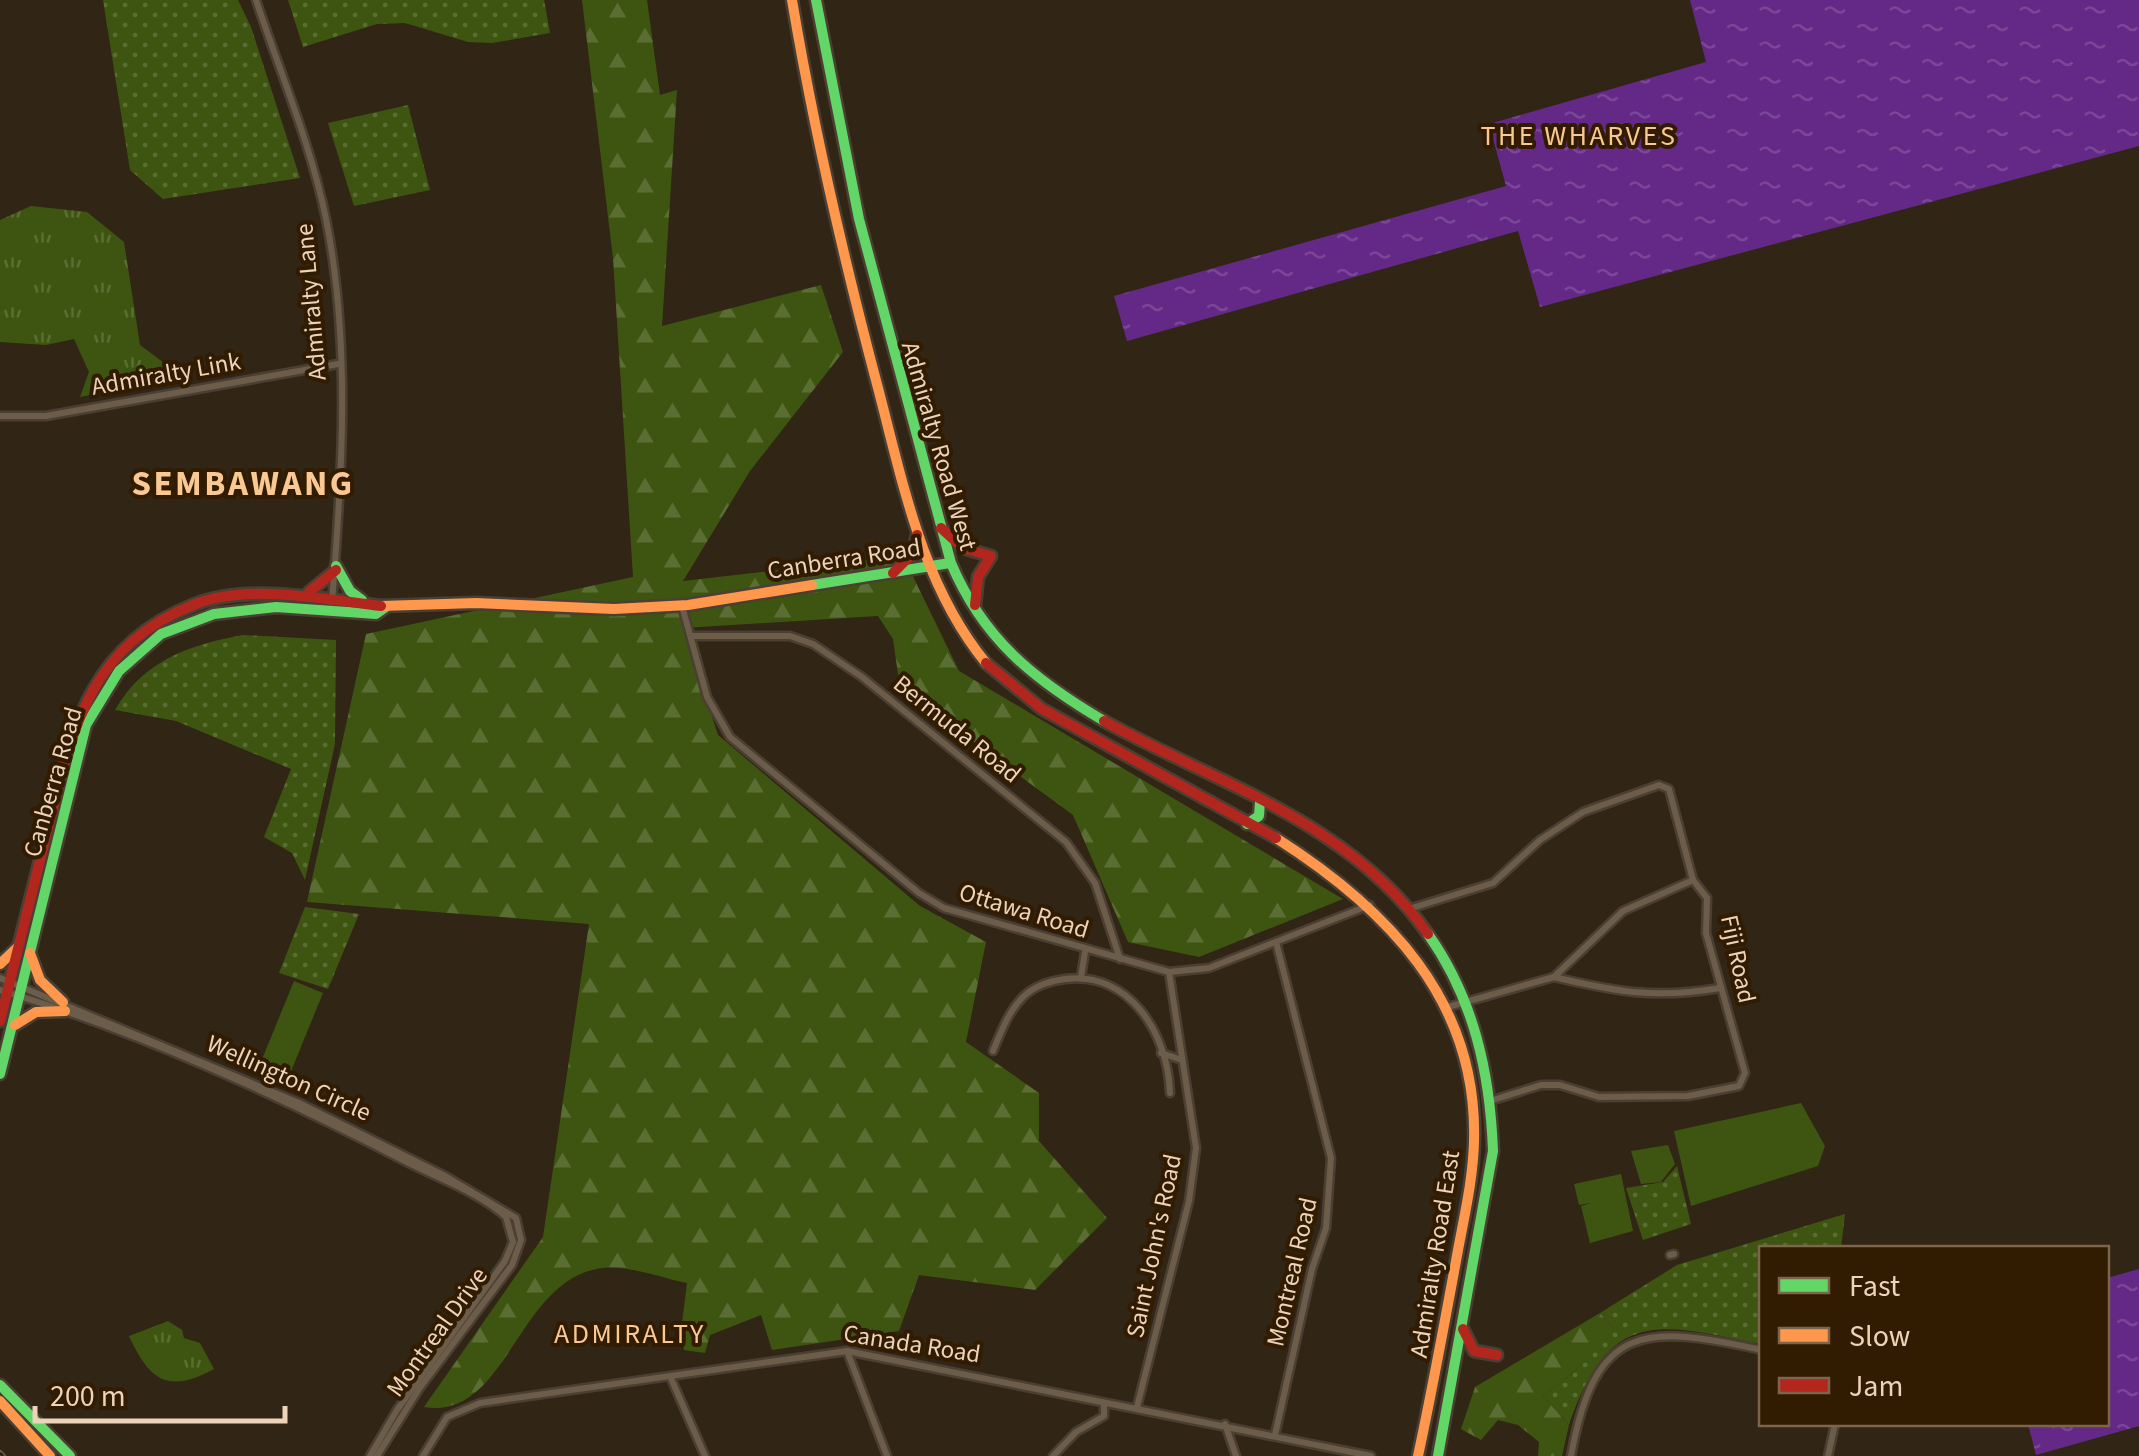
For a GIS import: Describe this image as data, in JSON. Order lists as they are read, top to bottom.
{
  "streets": {
    "main road": ["Admiralty Road West", "Canberra Road", "Admiralty Road East"],
    "street": [
      "Admiralty Lane",
      "Admiralty Link",
      "Bermuda Road",
      "Ottawa Road",
      "Fiji Road",
      "Wellington Circle",
      "Saint John's Road",
      "Montreal Road",
      "Montreal Drive",
      "Canada Road"
    ]
  },
  "crossings": [
    ["Admiralty Lane", "Admiralty Link"],
    ["Admiralty Lane", "Canberra Road"],
    ["Admiralty Road West", "Canberra Road"],
    ["Admiralty Road West", "Ottawa Road"],
    ["Admiralty Road West", "Fiji Road"],
    ["Admiralty Road West", "Admiralty Road East"],
    ["Canberra Road", "Ottawa Road"],
    ["Canberra Road", "Wellington Circle"],
    ["Bermuda Road", "Ottawa Road"],
    ["Ottawa Road", "Saint John's Road"],
    ["Ottawa Road", "Admiralty Road East"],
    ["Ottawa Road", "Montreal Road"],
    ["Fiji Road", "Admiralty Road East"],
    ["Wellington Circle", "Montreal Drive"],
    ["Saint John's Road", "Canada Road"],
    ["Montreal Road", "Canada Road"]
  ],
  "districts": ["THE WHARVES", "SEMBAWANG", "ADMIRALTY"],
  "legend": ["Fast", "Slow", "Jam"],
  "scale_bar": "200 m"
}
